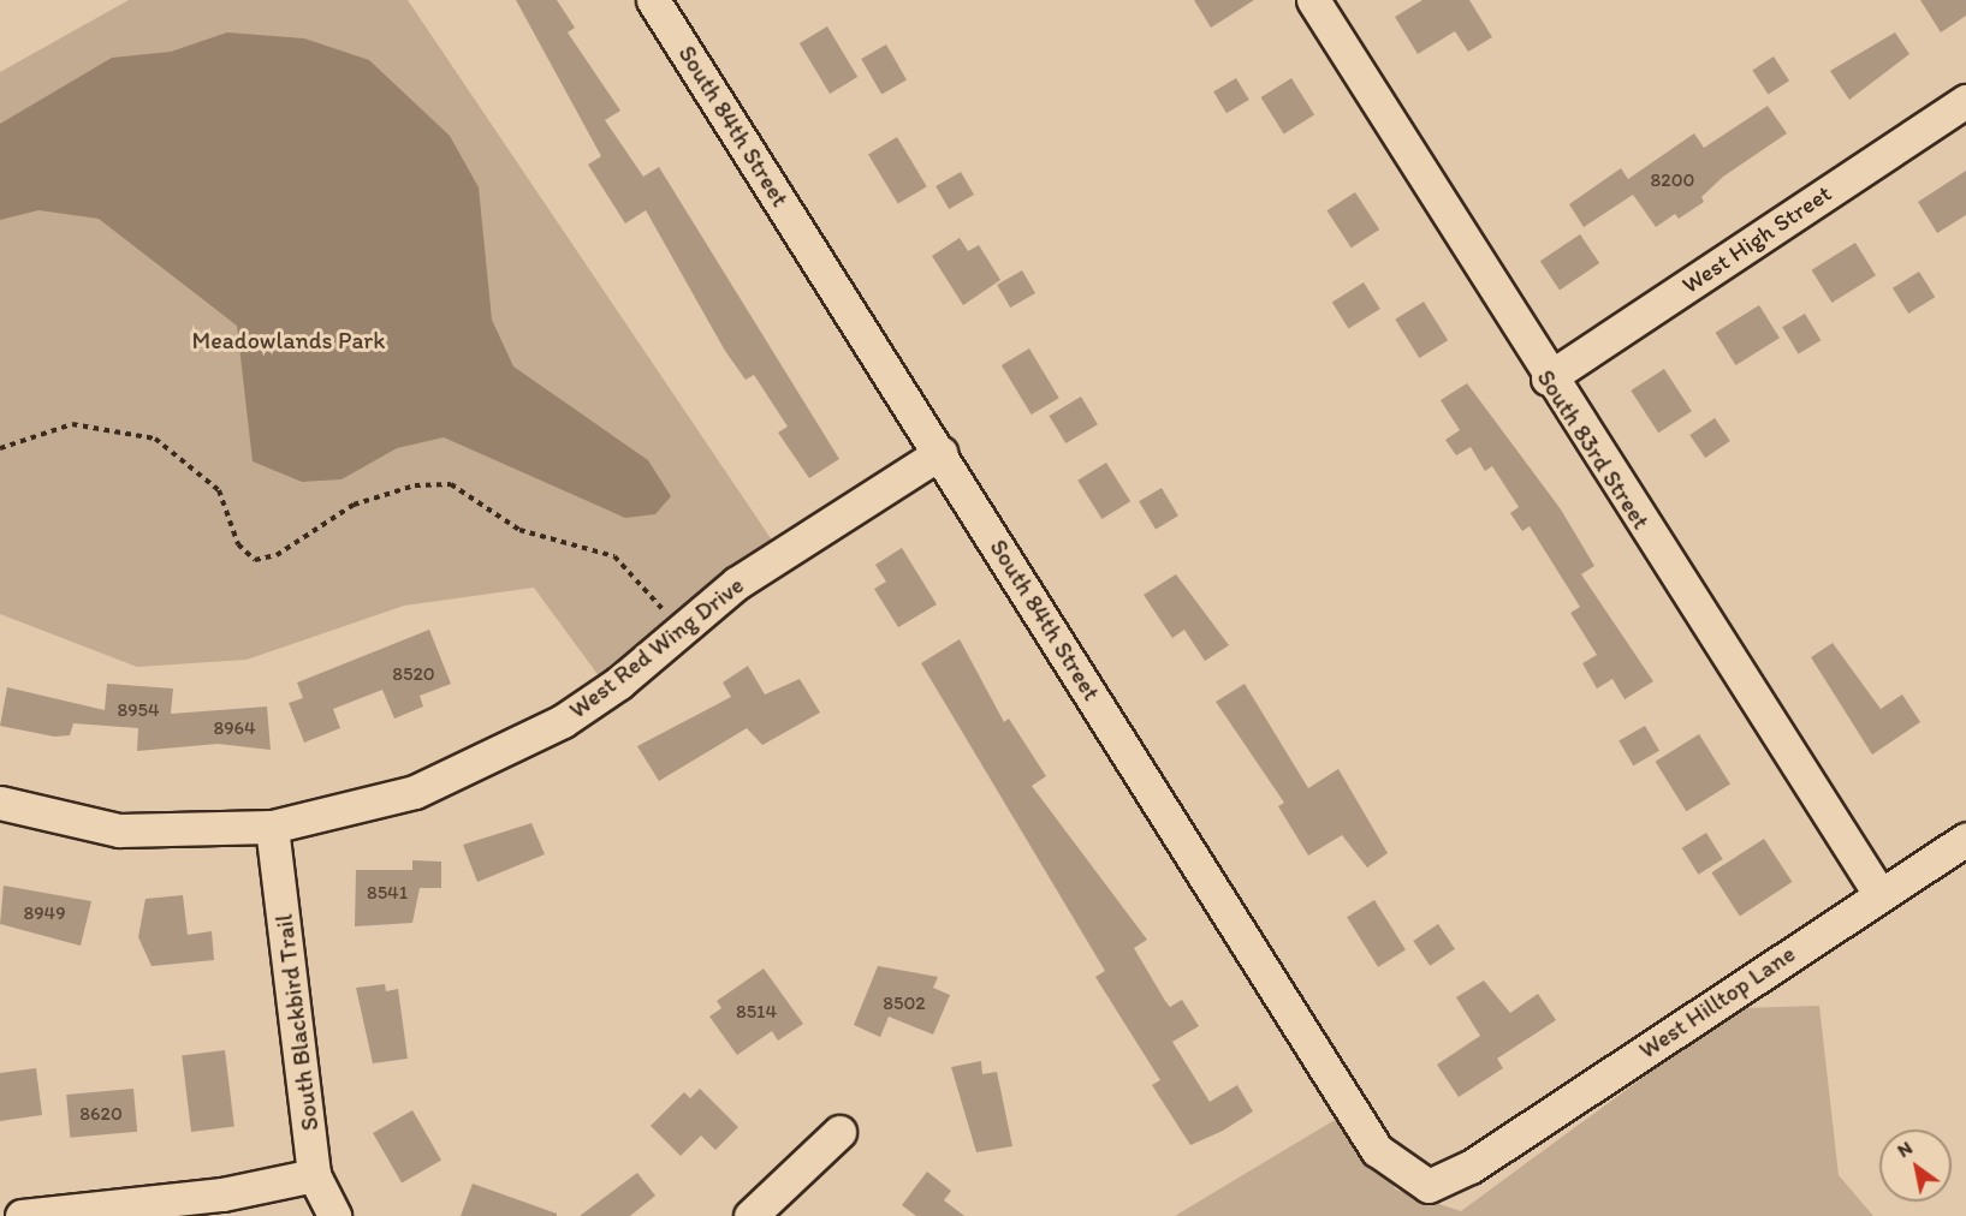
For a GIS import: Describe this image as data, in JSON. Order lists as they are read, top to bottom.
{
  "streets": {
    "street": [
      "South 84th Street",
      "West High Street",
      "South 83rd Street",
      "West Red Wing Drive",
      "West Hilltop Lane",
      "South Blackbird Trail"
    ]
  },
  "crossings": [
    ["South 84th Street", "West Red Wing Drive"],
    ["South 84th Street", "West Hilltop Lane"],
    ["West High Street", "South 83rd Street"],
    ["South 83rd Street", "West Hilltop Lane"],
    ["West Red Wing Drive", "South Blackbird Trail"]
  ],
  "parks": ["Meadowlands Park"],
  "house_numbers": [
    "8200",
    "8520",
    "8954",
    "8964",
    "8541",
    "8949",
    "8502",
    "8514",
    "8620"
  ],
  "north": "top left"
}
